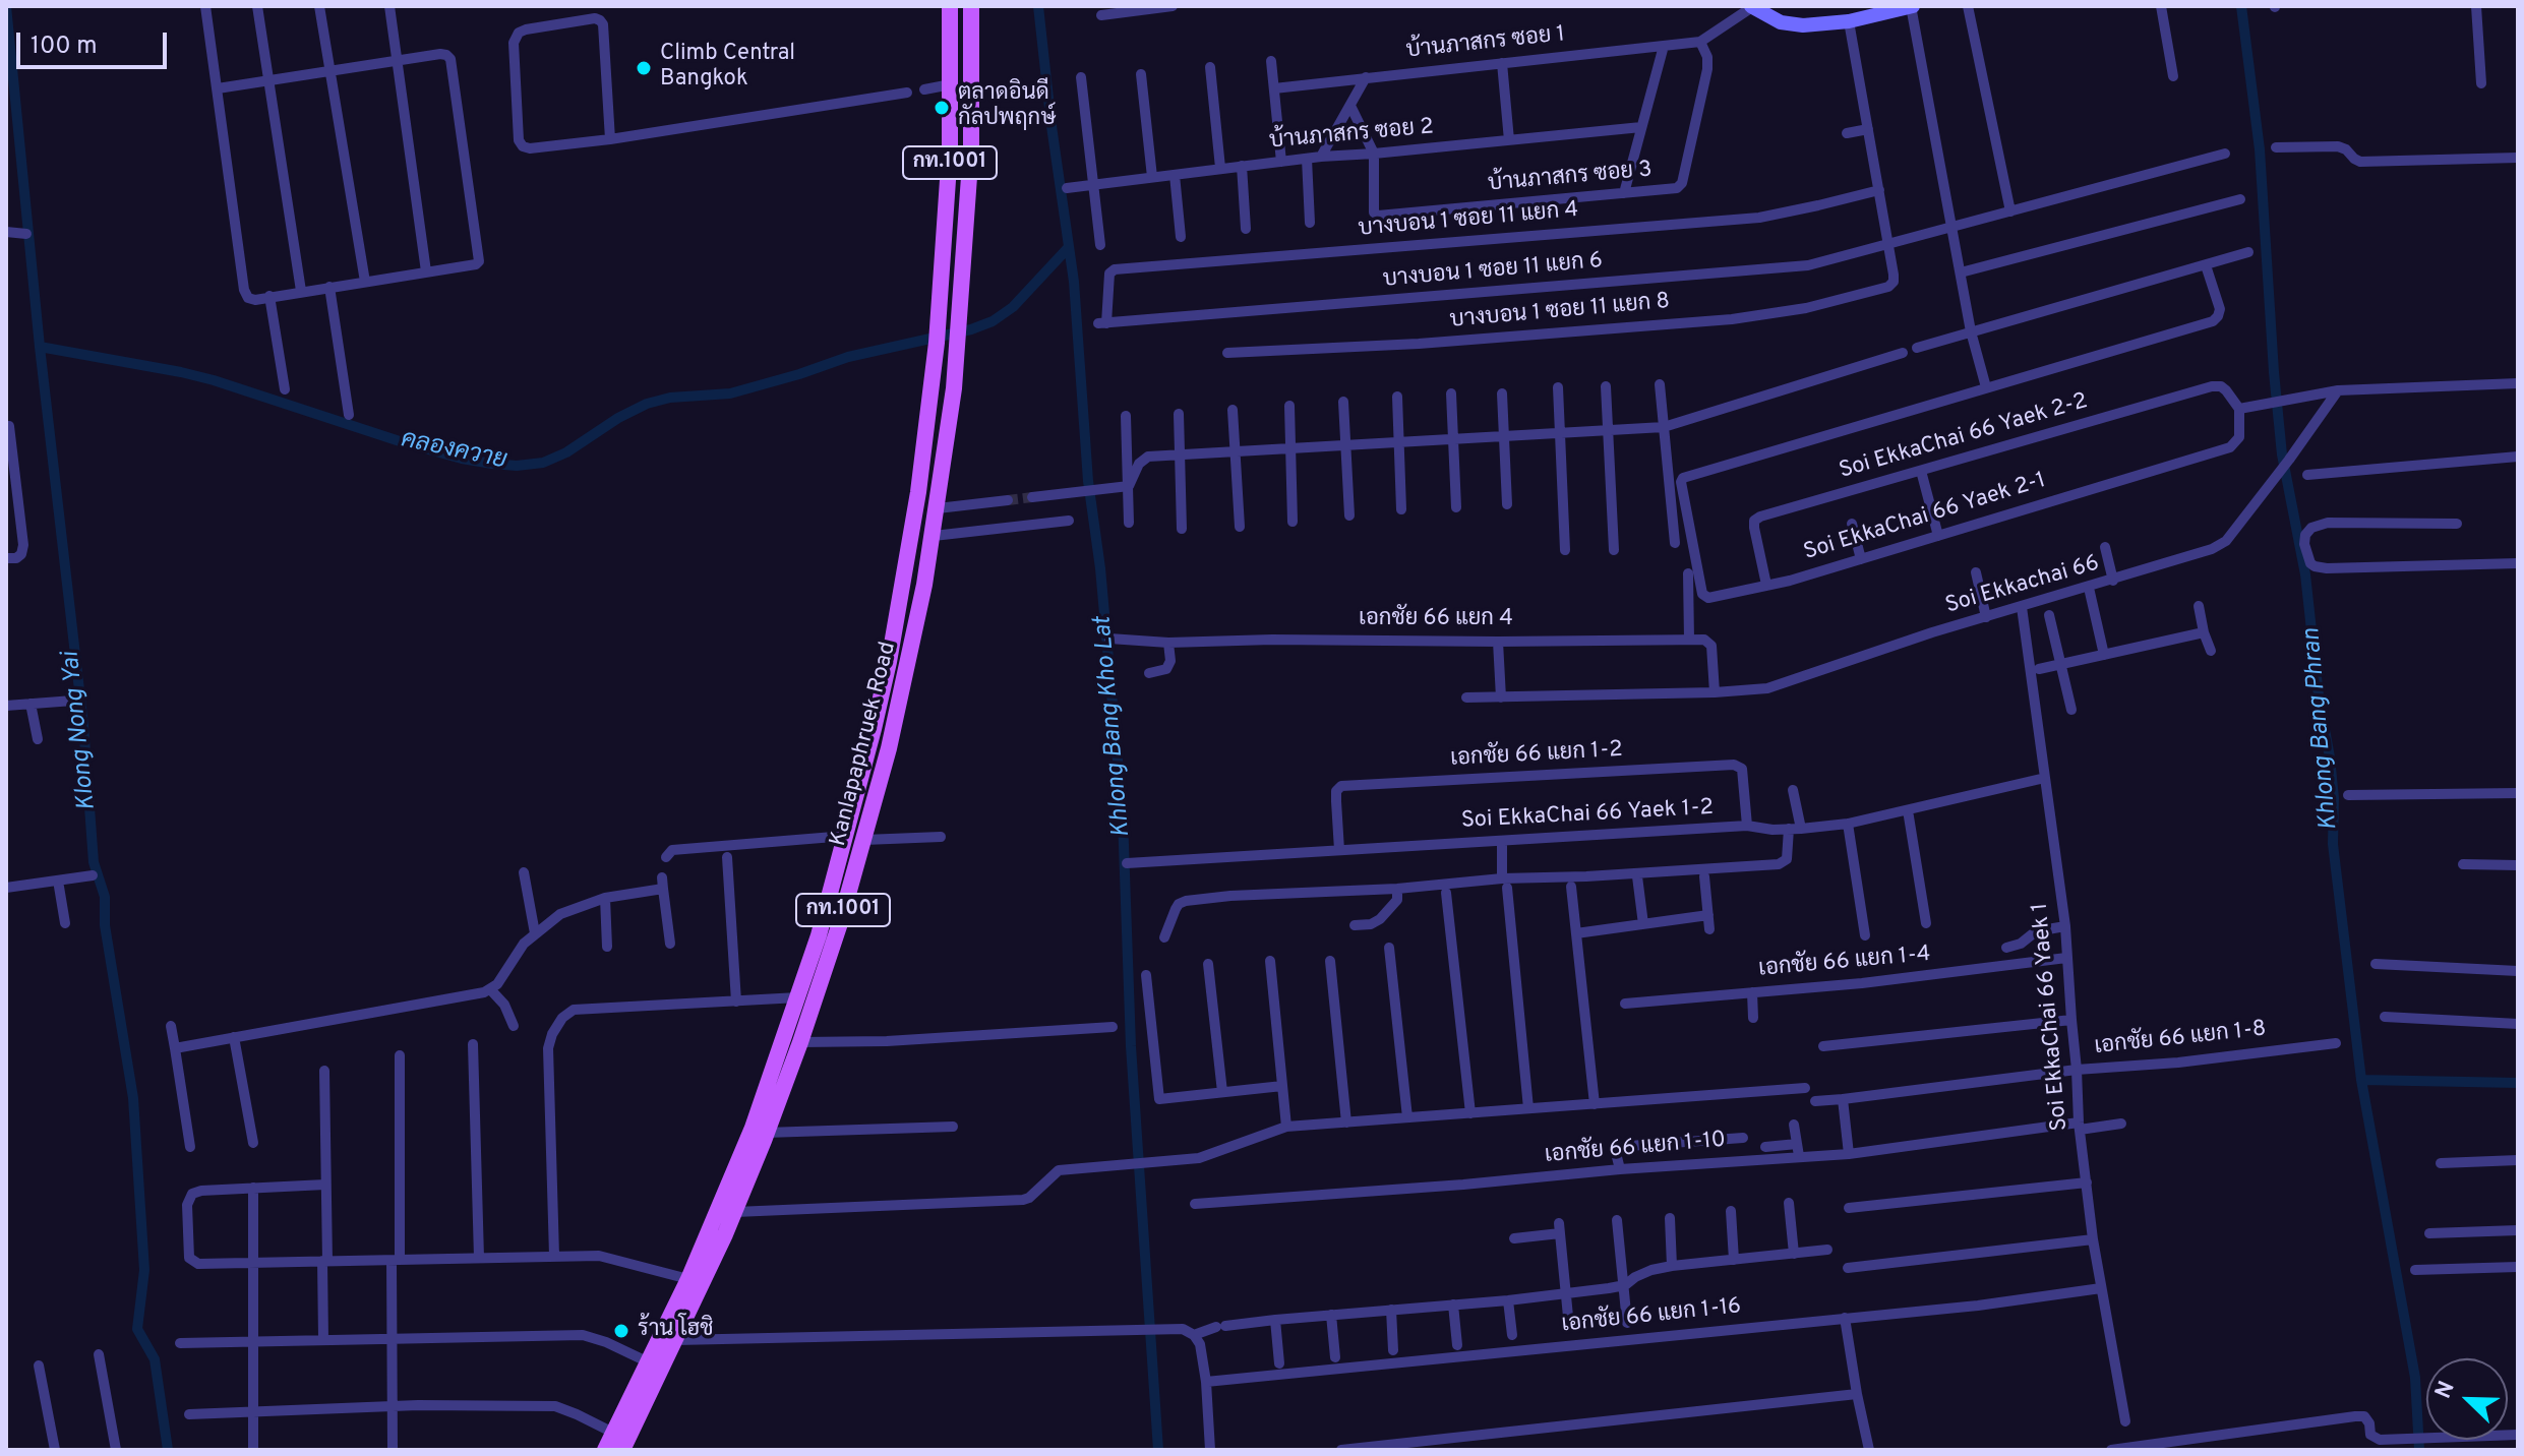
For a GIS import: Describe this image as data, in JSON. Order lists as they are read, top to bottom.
{
  "streets": {
    "main road": ["กท.1001", "Kanlapaphruek Road"],
    "street": [
      "บ้านภาสกร ซอย 1",
      "บ้านภาสกร ซอย 2",
      "บ้านภาสกร ซอย 3",
      "บางบอน 1 ซอย 11 แยก 4",
      "บางบอน 1 ซอย 11 แยก 6",
      "บางบอน 1 ซอย 11 แยก 8",
      "Soi EkkaChai 66 Yaek 2-2",
      "Soi EkkaChai 66 Yaek 2-1",
      "Soi Ekkachai 66",
      "เอกชัย 66 แยก 4",
      "เอกชัย 66 แยก 1-2",
      "Soi EkkaChai 66 Yaek 1-2",
      "เอกชัย 66 แยก 1-4",
      "Soi EkkaChai 66 Yaek 1",
      "เอกชัย 66 แยก 1-8",
      "เอกชัย 66 แยก 1-10",
      "เอกชัย 66 แยก 1-16"
    ]
  },
  "crossings": [
    ["บ้านภาสกร ซอย 1", "บ้านภาสกร ซอย 3"],
    ["บ้านภาสกร ซอย 2", "บ้านภาสกร ซอย 3"],
    ["บางบอน 1 ซอย 11 แยก 4", "บางบอน 1 ซอย 11 แยก 6"],
    ["บางบอน 1 ซอย 11 แยก 6", "บางบอน 1 ซอย 11 แยก 8"],
    ["Soi EkkaChai 66 Yaek 2-2", "Soi EkkaChai 66 Yaek 2-1"],
    ["Soi Ekkachai 66", "Soi EkkaChai 66 Yaek 1"],
    ["เอกชัย 66 แยก 1-2", "Soi EkkaChai 66 Yaek 1-2"],
    ["Soi EkkaChai 66 Yaek 1-2", "Soi EkkaChai 66 Yaek 1"],
    ["เอกชัย 66 แยก 1-4", "Soi EkkaChai 66 Yaek 1"],
    ["Soi EkkaChai 66 Yaek 1", "เอกชัย 66 แยก 1-8"],
    ["Soi EkkaChai 66 Yaek 1", "เอกชัย 66 แยก 1-10"],
    ["Soi EkkaChai 66 Yaek 1", "เอกชัย 66 แยก 1-16"]
  ],
  "water": [
    "คลองควาย",
    "Khlong Bang Kho Lat",
    "Khlong Bang Phran",
    "Klong Nong Yai"
  ],
  "places": ["Climb Central Bangkok", "ตลาดอินดี กัลปพฤกษ์", "ร้าน โฮชิ"],
  "scale_bar": "100 m",
  "north": "top left"
}
